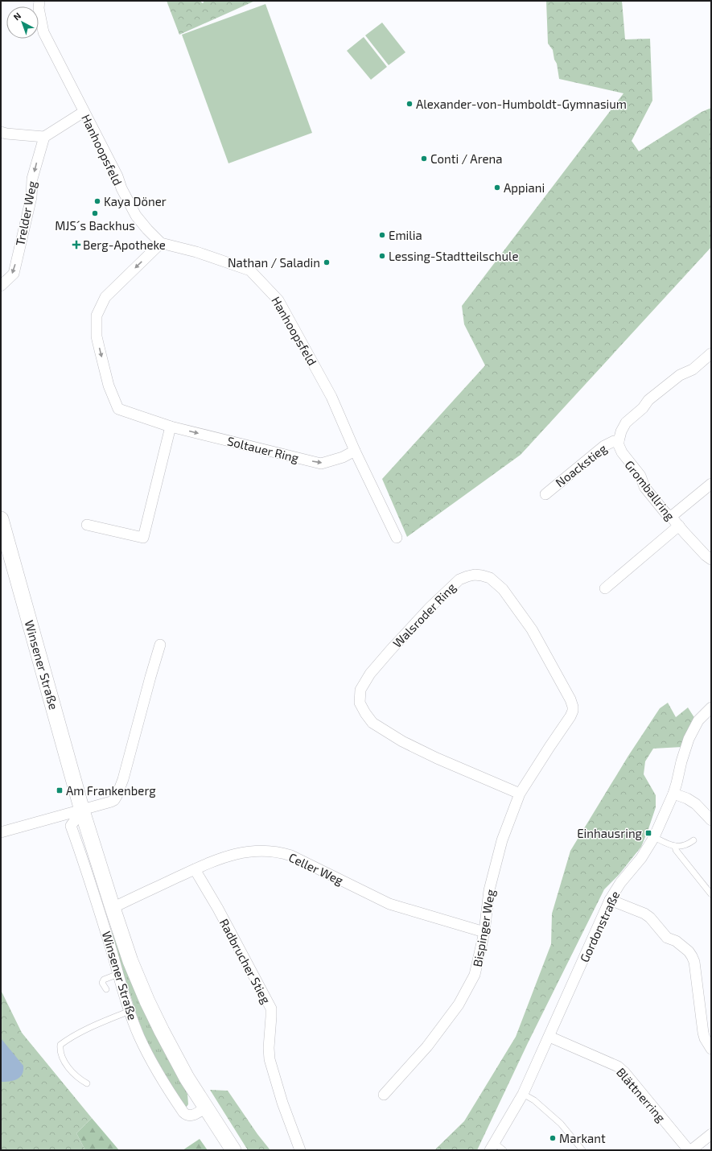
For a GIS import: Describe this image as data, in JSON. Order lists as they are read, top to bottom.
{
  "streets": {
    "main road": ["Winsener Straße"],
    "street": [
      "Hanhoopsfeld",
      "Trelder Weg",
      "Soltauer Ring",
      "Noackstieg",
      "Gromballring",
      "Walsroder Ring",
      "Celler Weg",
      "Gordonstraße",
      "Bispinger Weg",
      "Radbrucher Stieg",
      "Blättnerring"
    ]
  },
  "crossings": [
    ["Hanhoopsfeld", "Soltauer Ring"],
    ["Noackstieg", "Gromballring"],
    ["Walsroder Ring", "Bispinger Weg"],
    ["Winsener Straße", "Celler Weg"],
    ["Celler Weg", "Bispinger Weg"],
    ["Celler Weg", "Radbrucher Stieg"],
    ["Gordonstraße", "Blättnerring"]
  ],
  "one_way": ["Trelder Weg"],
  "places": {
    "other": [
      "Alexander-von-Humboldt-Gymnasium",
      "Conti / Arena",
      "Appiani",
      "Kaya Döner",
      "MJS´s Backhus",
      "Emilia",
      "Lessing-Stadtteilschule",
      "Nathan / Saladin",
      "Markant"
    ],
    "health": ["Berg-Apotheke"],
    "transit": ["Am Frankenberg", "Einhausring"]
  },
  "north": "top left"
}
